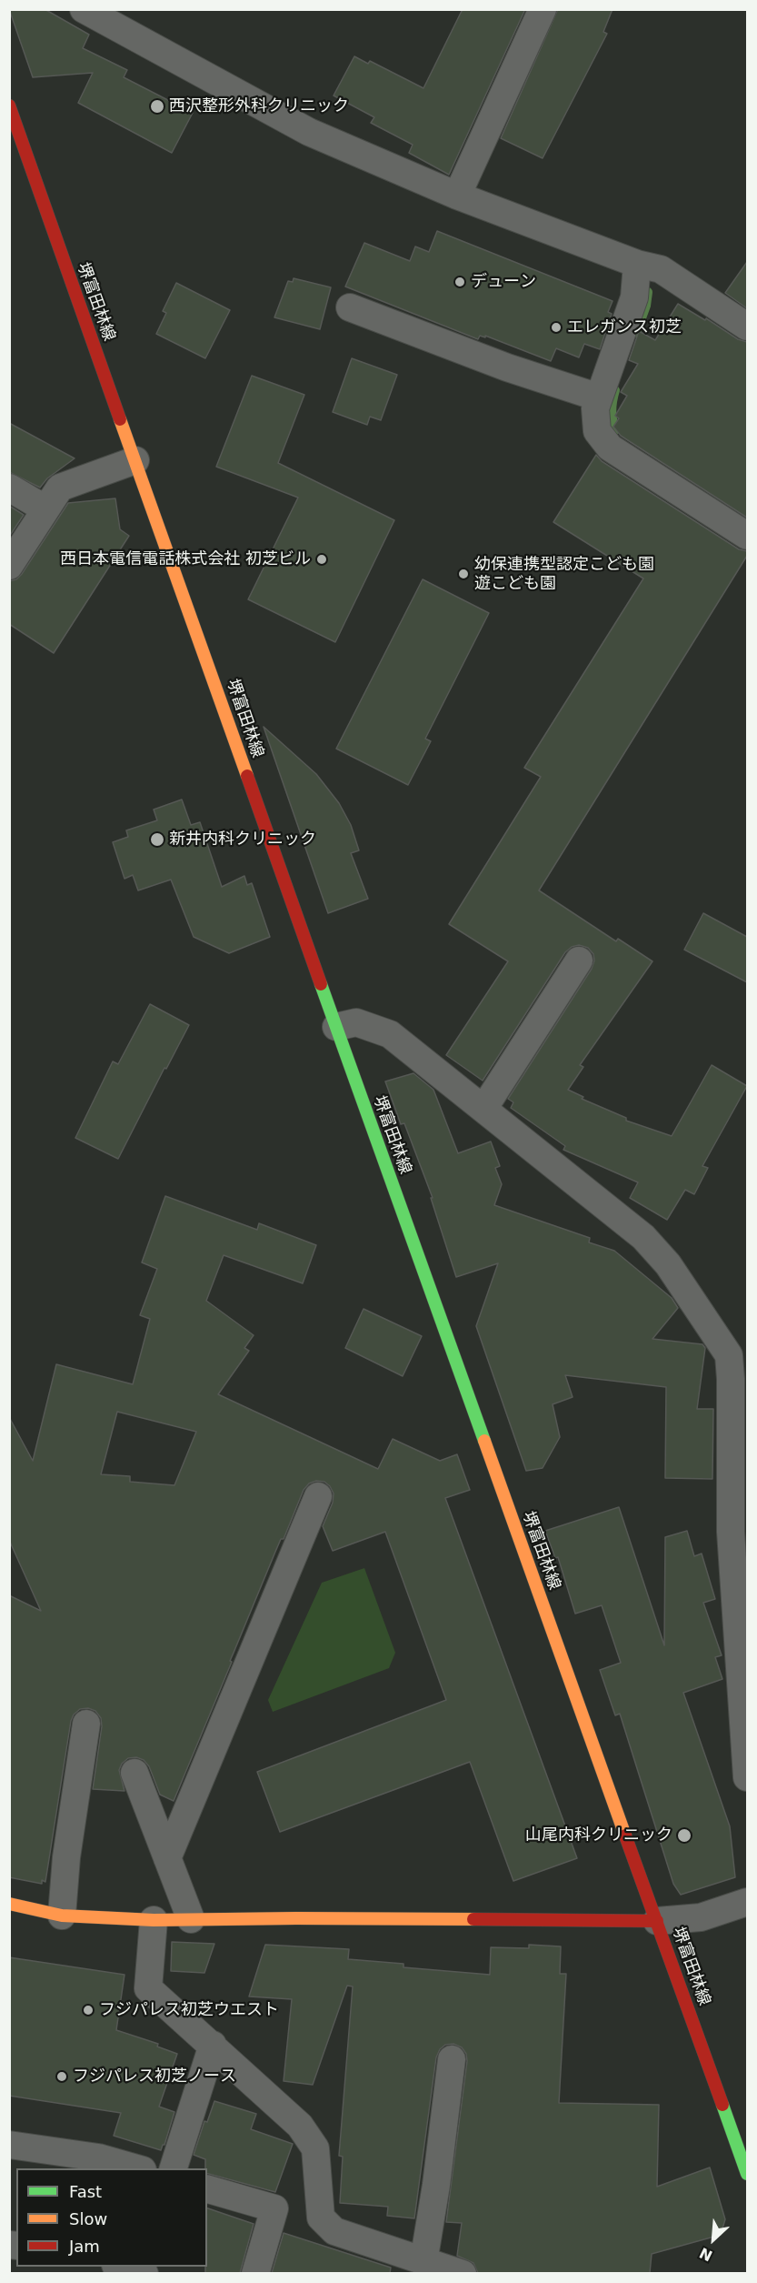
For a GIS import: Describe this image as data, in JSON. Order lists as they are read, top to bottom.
{
  "streets": {
    "main road": ["堺富田林線"]
  },
  "places": [
    "西沢整形外科クリニック",
    "デューン",
    "エレガンス初芝",
    "西日本電信電話株式会社 初芝ビル",
    "幼保連携型認定こども園 遊こども園",
    "新井内科クリニック",
    "山尾内科クリニック",
    "フジパレス初芝ウエスト",
    "フジパレス初芝ノース"
  ],
  "legend": ["Fast", "Slow", "Jam"],
  "north": "bottom left"
}
